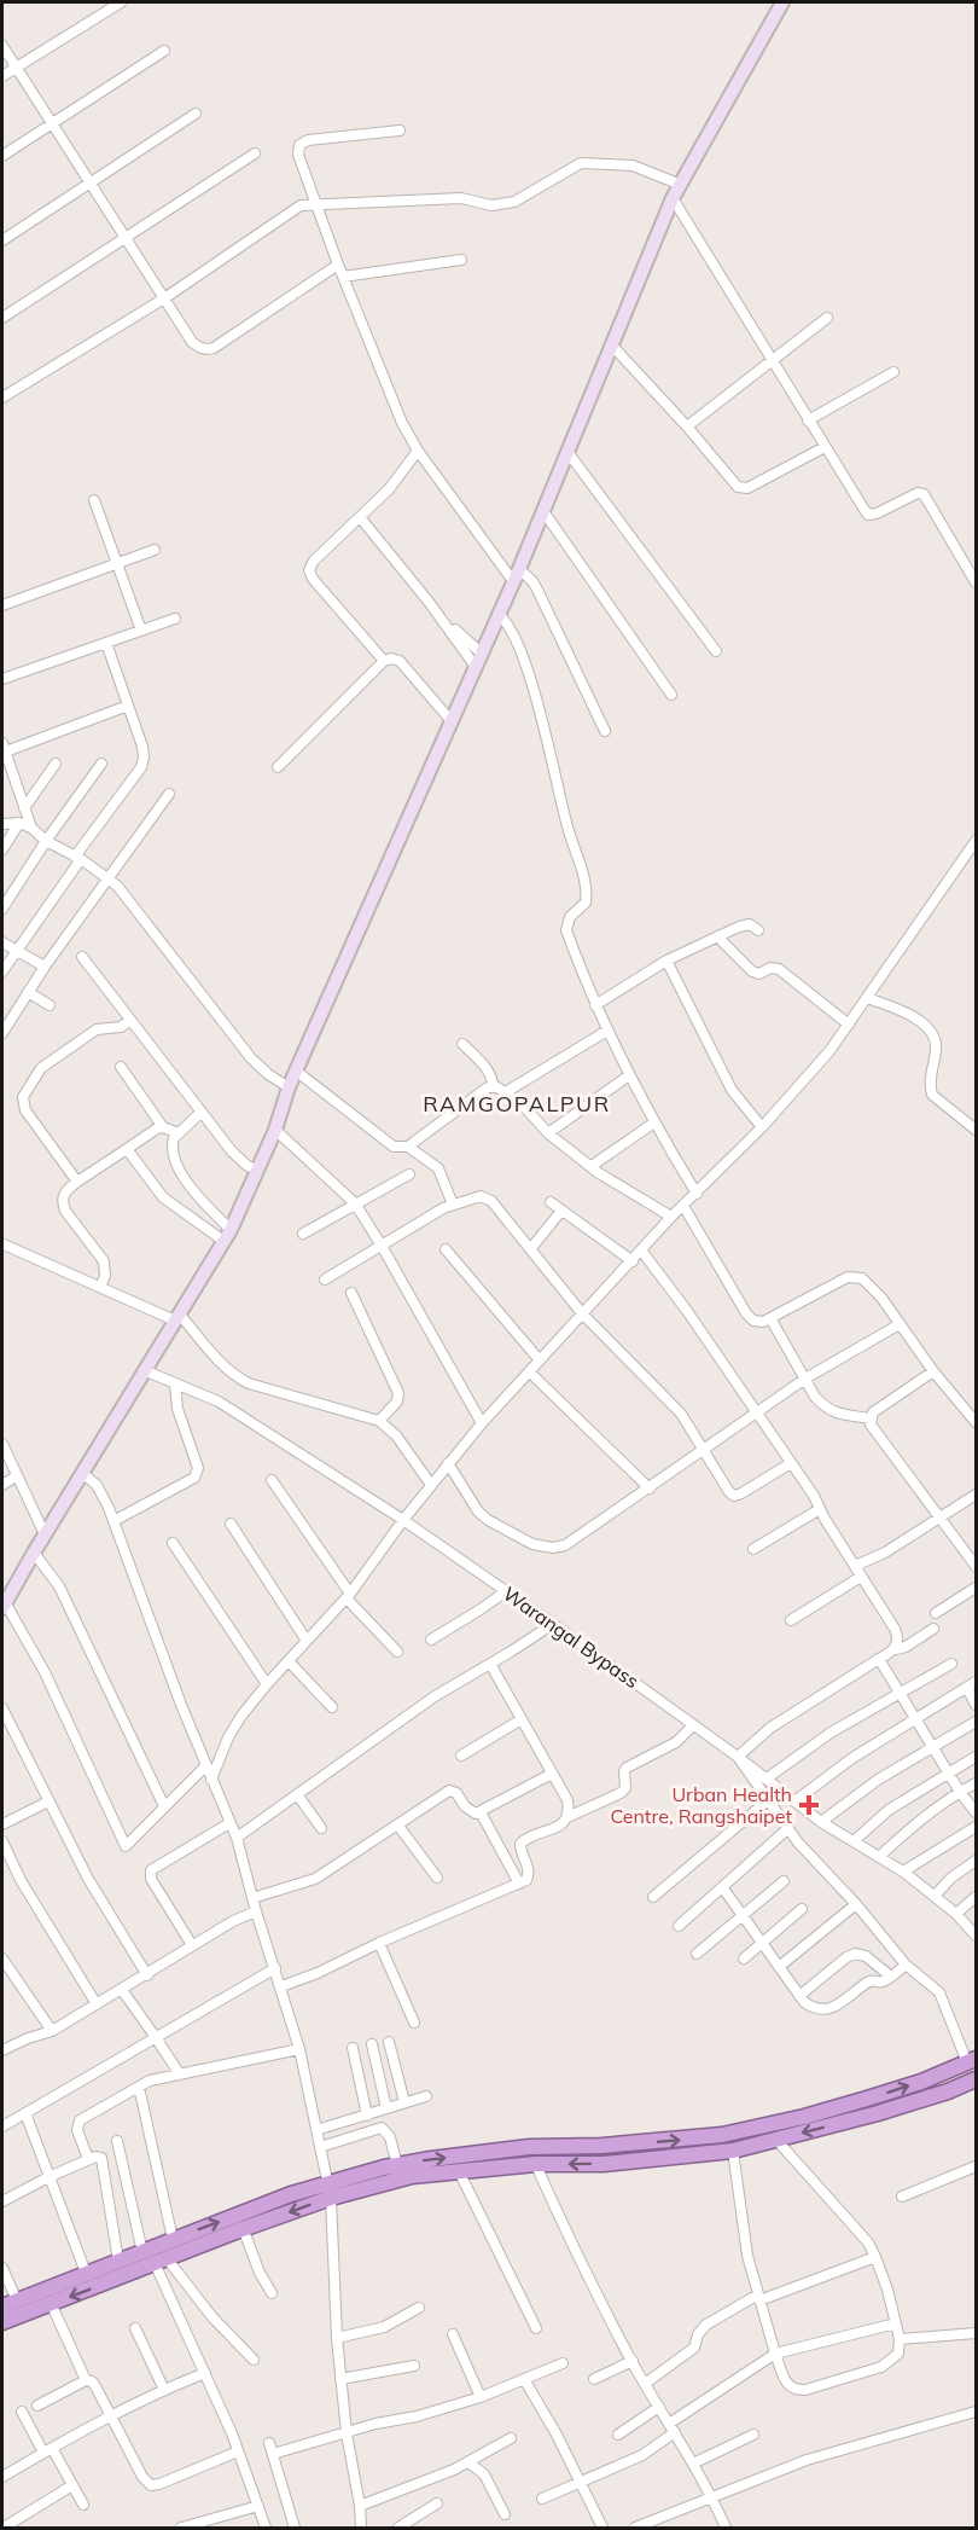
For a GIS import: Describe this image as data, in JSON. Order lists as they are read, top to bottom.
{
  "streets": {
    "street": ["Warangal Bypass"]
  },
  "districts": ["RAMGOPALPUR"],
  "places": {
    "health": ["Urban Health Centre, Rangshaipet"]
  }
}
